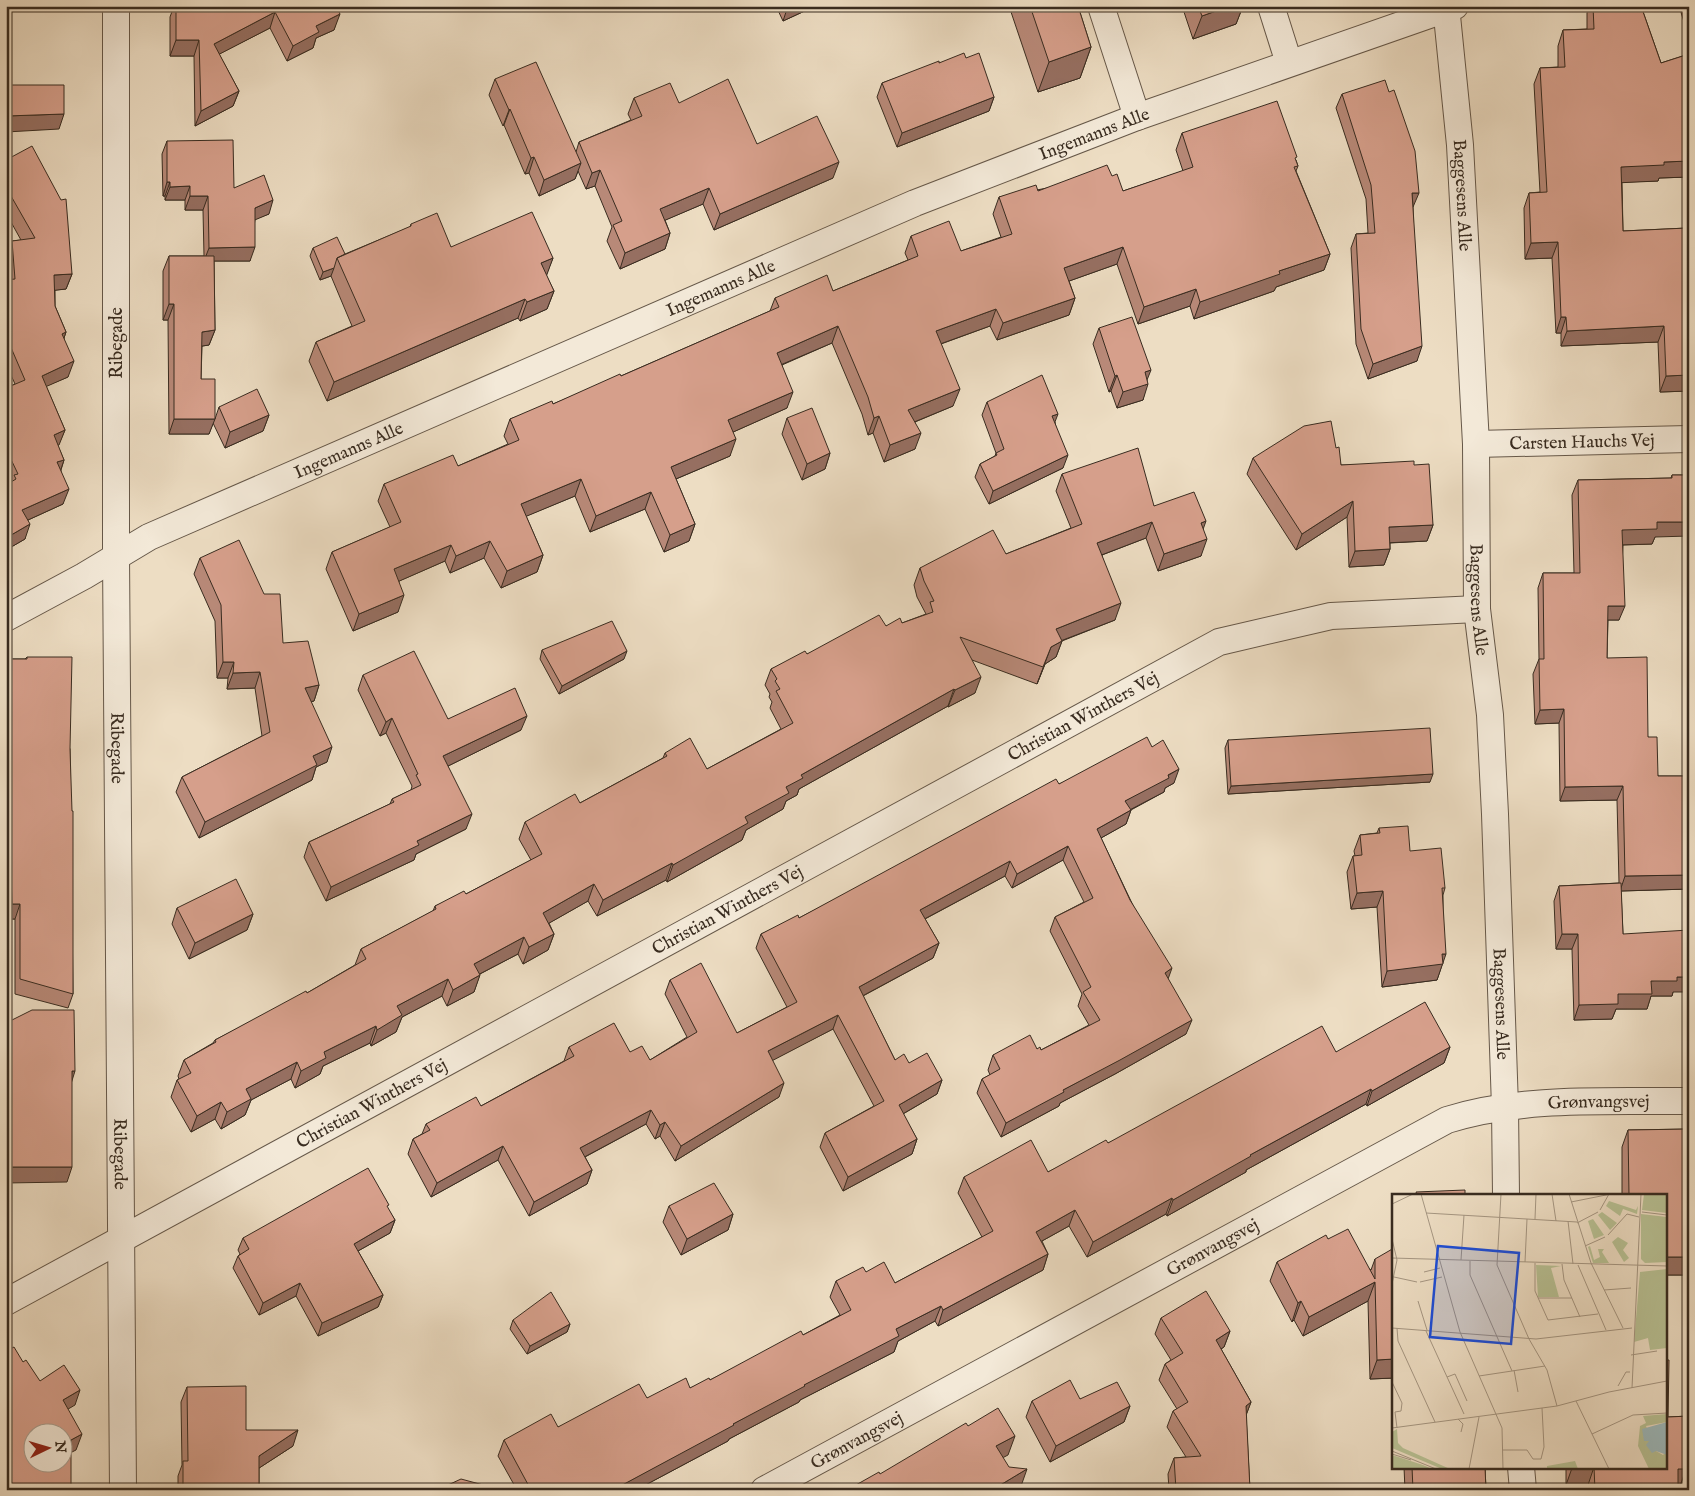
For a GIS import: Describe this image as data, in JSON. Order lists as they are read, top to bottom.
{
  "streets": {
    "street": [
      "Ingemanns Alle",
      "Baggesens Alle",
      "Ribegade",
      "Carsten Hauchs Vej",
      "Christian Winthers Vej",
      "Grønvangsvej"
    ]
  },
  "crossings": [
    ["Ingemanns Alle", "Baggesens Alle"],
    ["Ingemanns Alle", "Ribegade"],
    ["Baggesens Alle", "Carsten Hauchs Vej"],
    ["Baggesens Alle", "Christian Winthers Vej"],
    ["Baggesens Alle", "Grønvangsvej"],
    ["Ribegade", "Christian Winthers Vej"]
  ],
  "north": "right"
}
